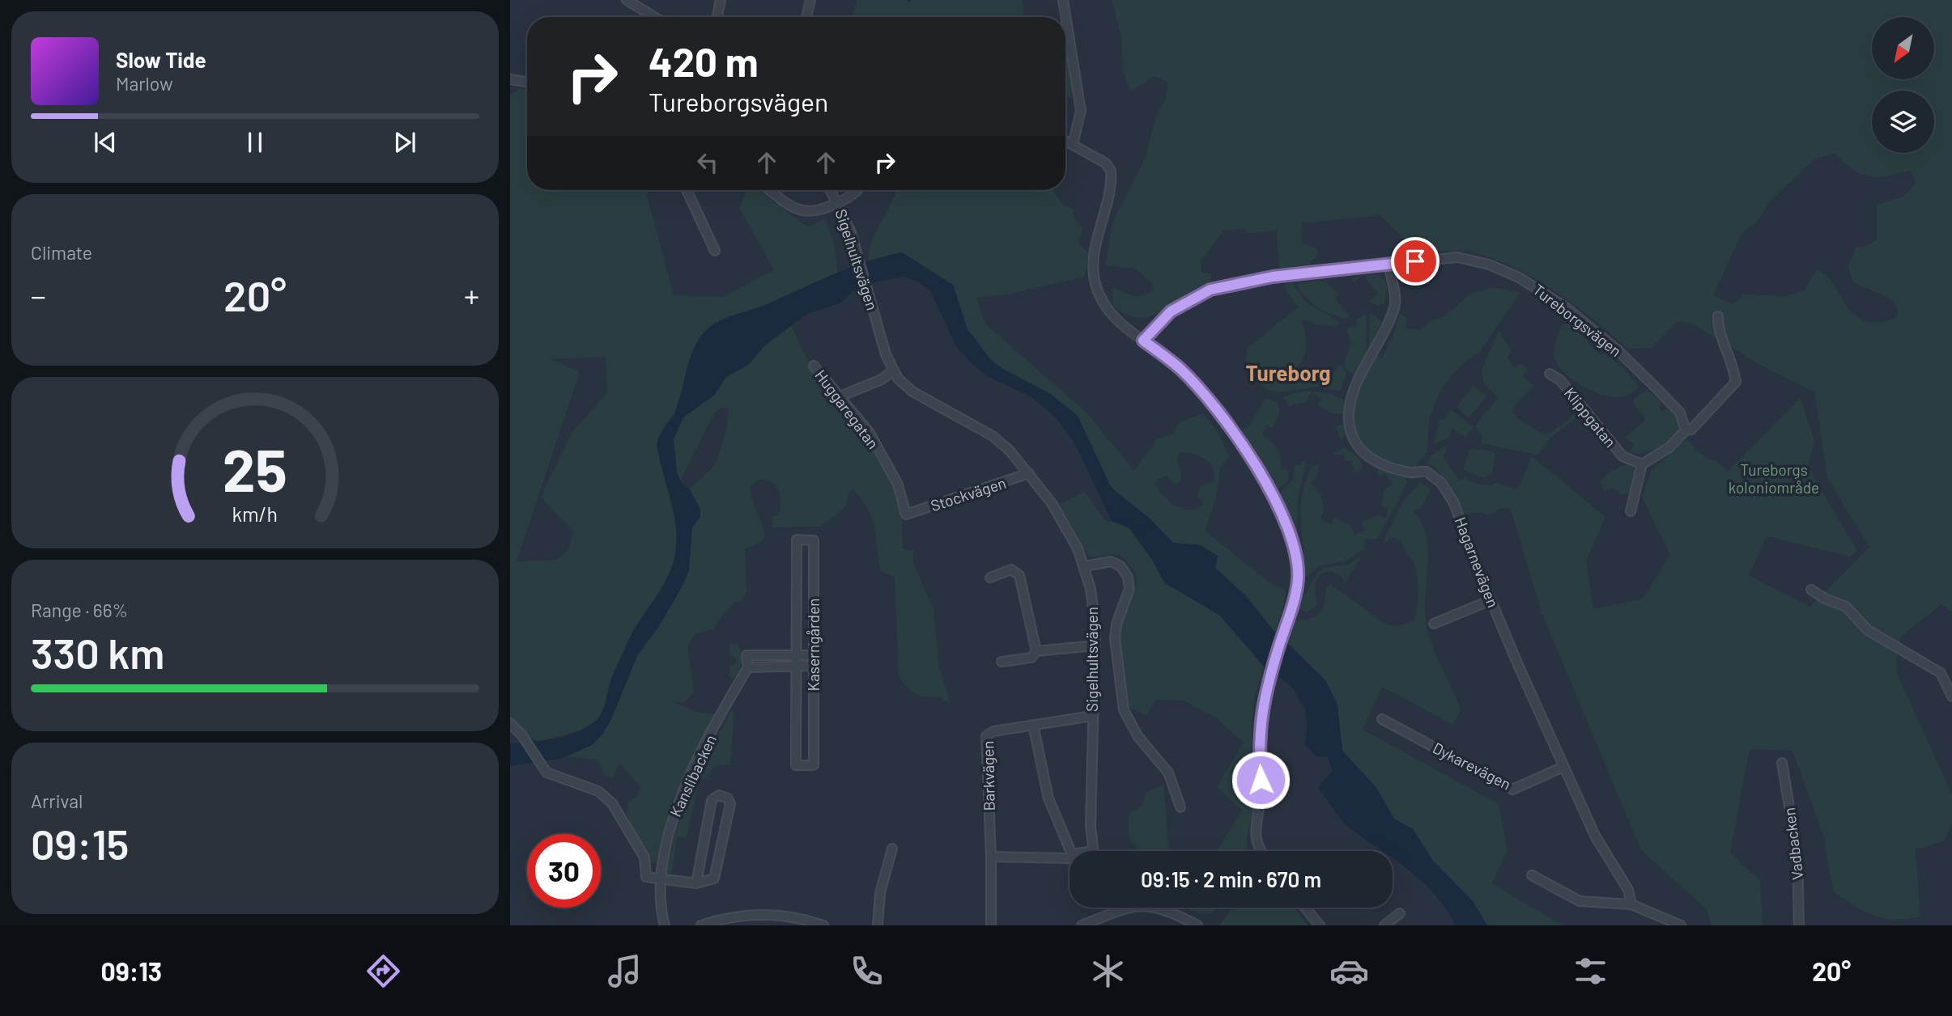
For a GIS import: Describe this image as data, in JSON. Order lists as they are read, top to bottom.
{
  "streets": {
    "street": [
      "Sigelhultsvägen",
      "Tureborgsvägen",
      "Huggaregatan",
      "Klippgatan",
      "Stockvägen",
      "Hagarnevägen",
      "Kaserngården",
      "Dykarevägen",
      "Kanslibacken",
      "Barkvägen",
      "Vadbacken"
    ]
  },
  "crossings": [
    ["Sigelhultsvägen", "Stockvägen"],
    ["Sigelhultsvägen", "Barkvägen"],
    ["Tureborgsvägen", "Hagarnevägen"],
    ["Huggaregatan", "Stockvägen"],
    ["Hagarnevägen", "Dykarevägen"]
  ],
  "districts": ["Tureborg"],
  "parks": ["Tureborgs koloniområde"],
  "north": "bottom left",
  "page": {
    "turn": ["420 m", "Tureborgsvägen"],
    "song": ["Slow Tide", "Marlow"],
    "tile": [
      "Climate",
      ["Range · 66%", "330 km"],
      ["Arrival", "09:15"]
    ],
    "heat": ["−", "20°", "+"],
    "limit": "30",
    "trip": "09:15 · 2 min · 670 m",
    "tabs": ["09:13", "20°"],
    "gauge": ["25", "km/h"]
  }
}
